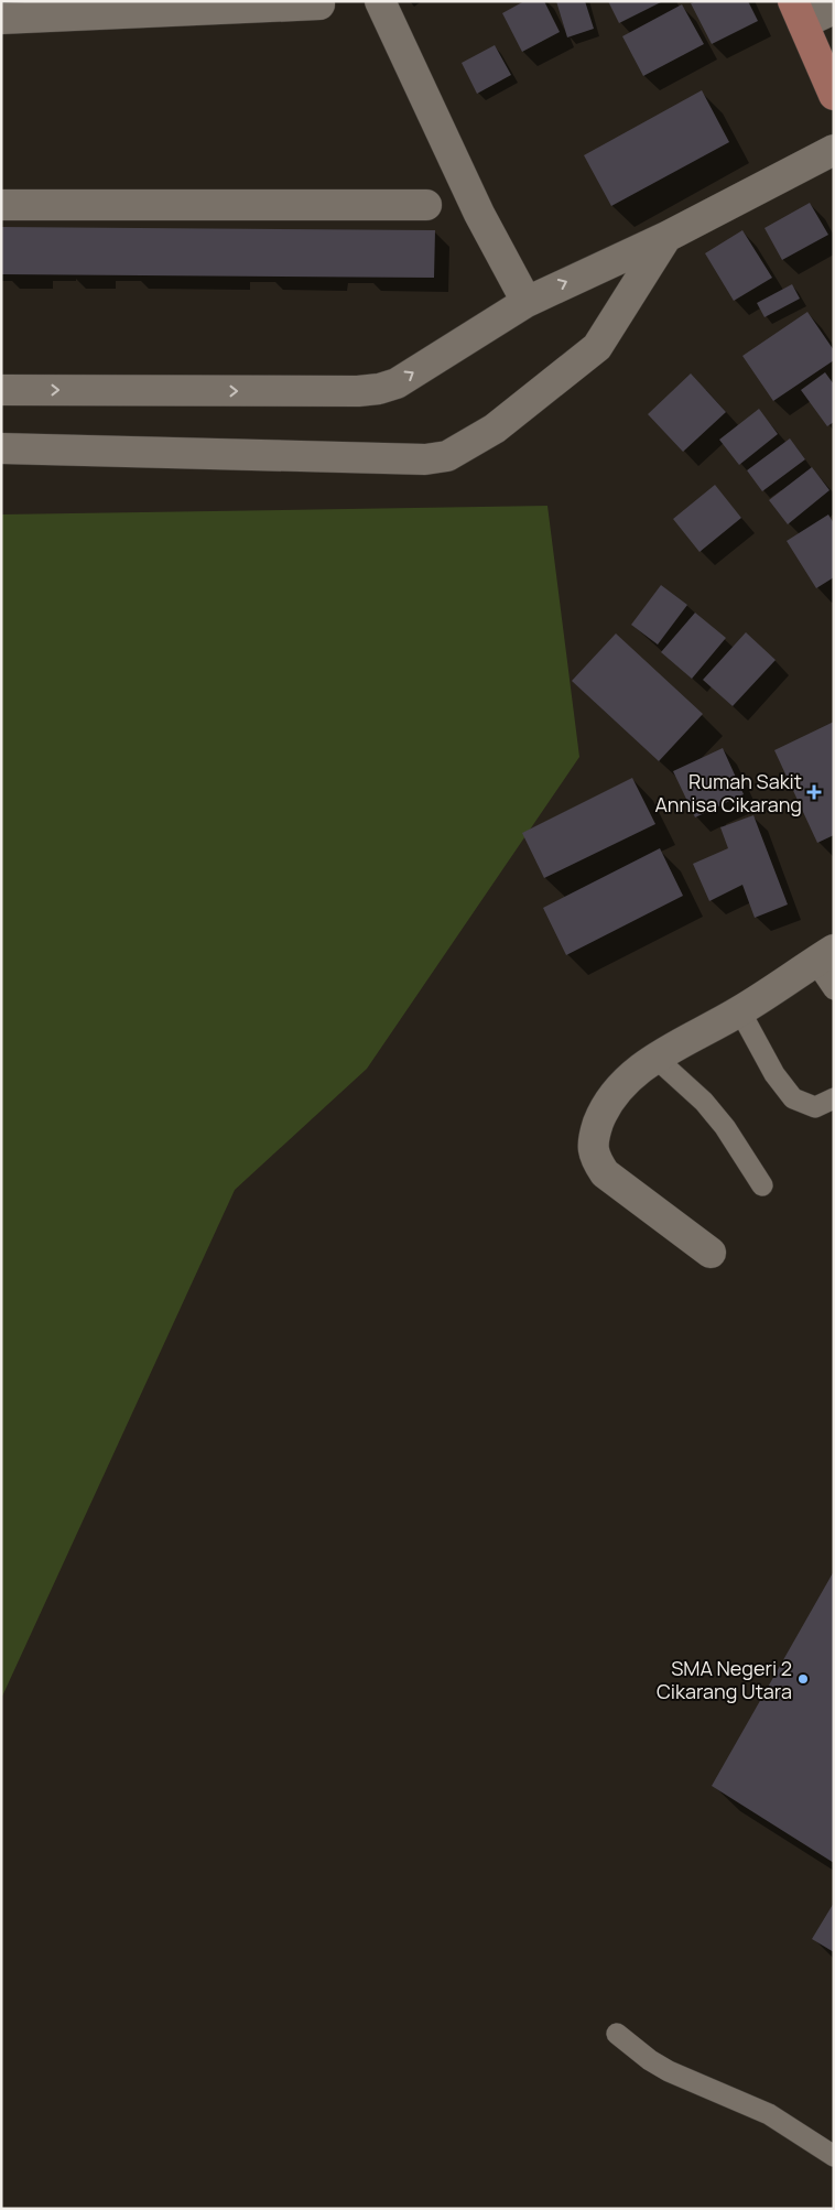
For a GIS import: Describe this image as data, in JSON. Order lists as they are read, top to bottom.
{
  "places": {
    "health": ["Rumah Sakit Annisa Cikarang"],
    "other": ["SMA Negeri 2 Cikarang Utara"]
  }
}
